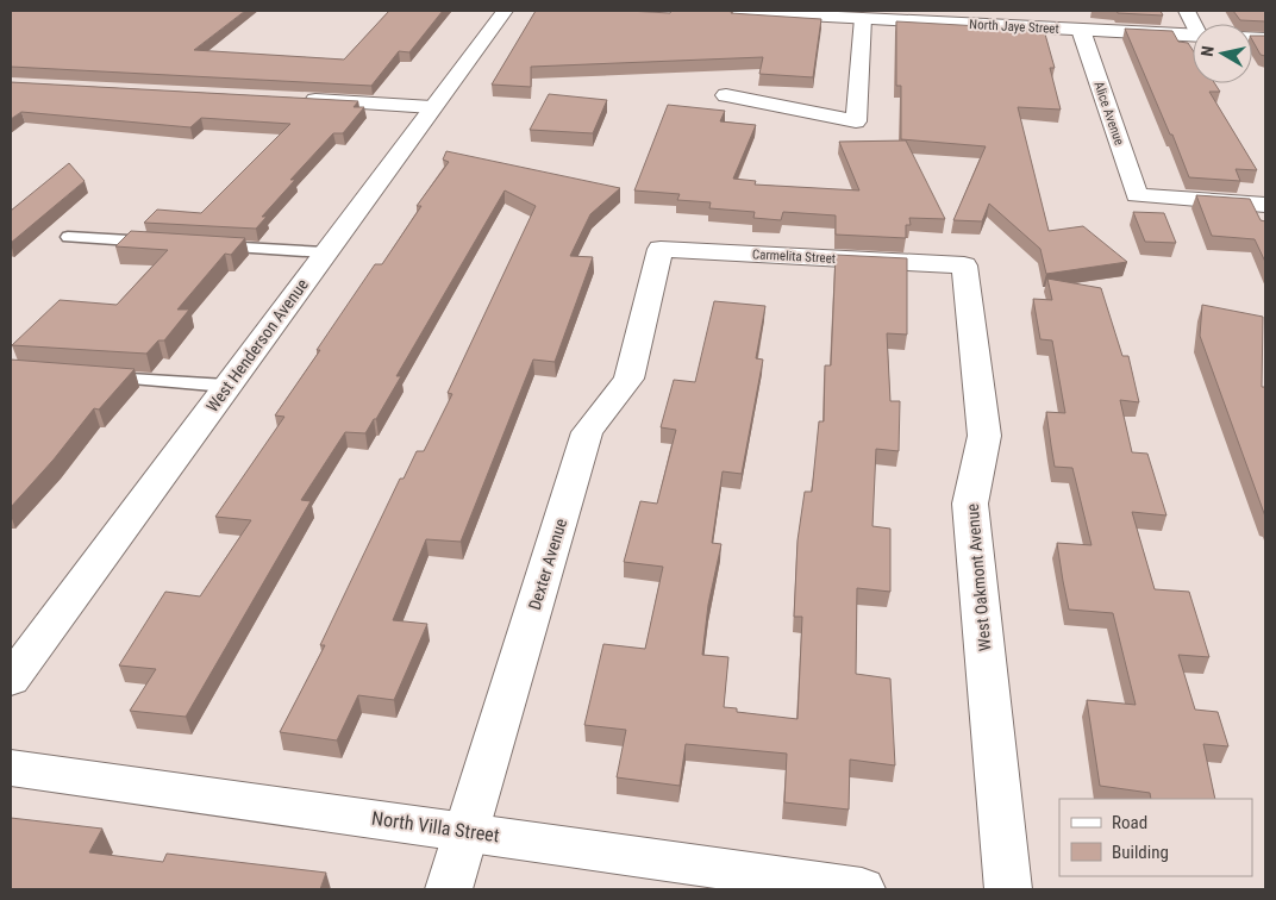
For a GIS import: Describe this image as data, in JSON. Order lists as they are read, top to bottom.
{
  "streets": {
    "street": [
      "North Jaye Street",
      "Alice Avenue",
      "Carmelita Street",
      "West Henderson Avenue",
      "Dexter Avenue",
      "West Oakmont Avenue",
      "North Villa Street"
    ]
  },
  "crossings": [
    ["North Jaye Street", "Alice Avenue"],
    ["Carmelita Street", "Dexter Avenue"],
    ["Carmelita Street", "West Oakmont Avenue"],
    ["Dexter Avenue", "North Villa Street"]
  ],
  "legend": ["Road", "Building"],
  "north": "left"
}
